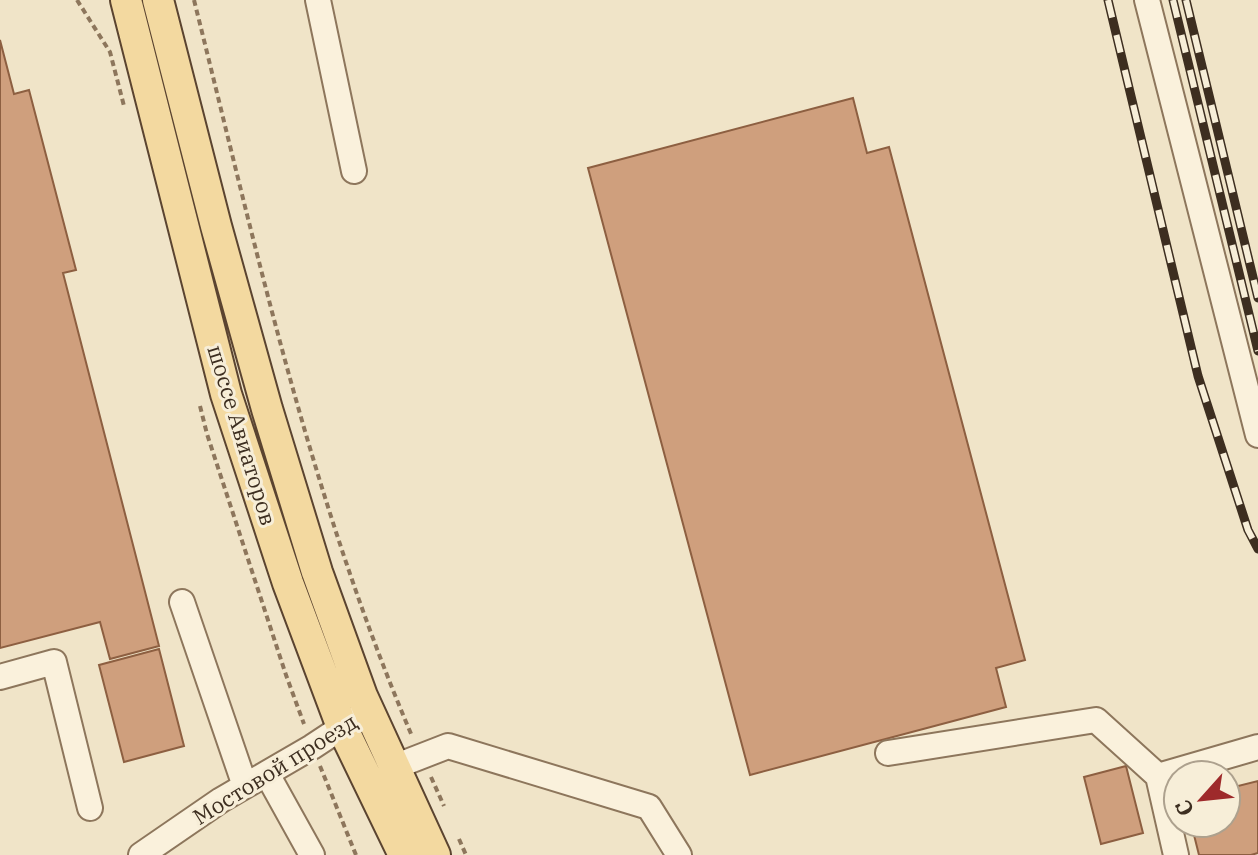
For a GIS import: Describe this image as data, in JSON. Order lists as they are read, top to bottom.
{
  "streets": {
    "main road": ["шоссе Авиаторов"],
    "street": ["Мостовой проезд"]
  },
  "crossings": [
    ["шоссе Авиаторов", "Мостовой проезд"]
  ],
  "north": "bottom left"
}
